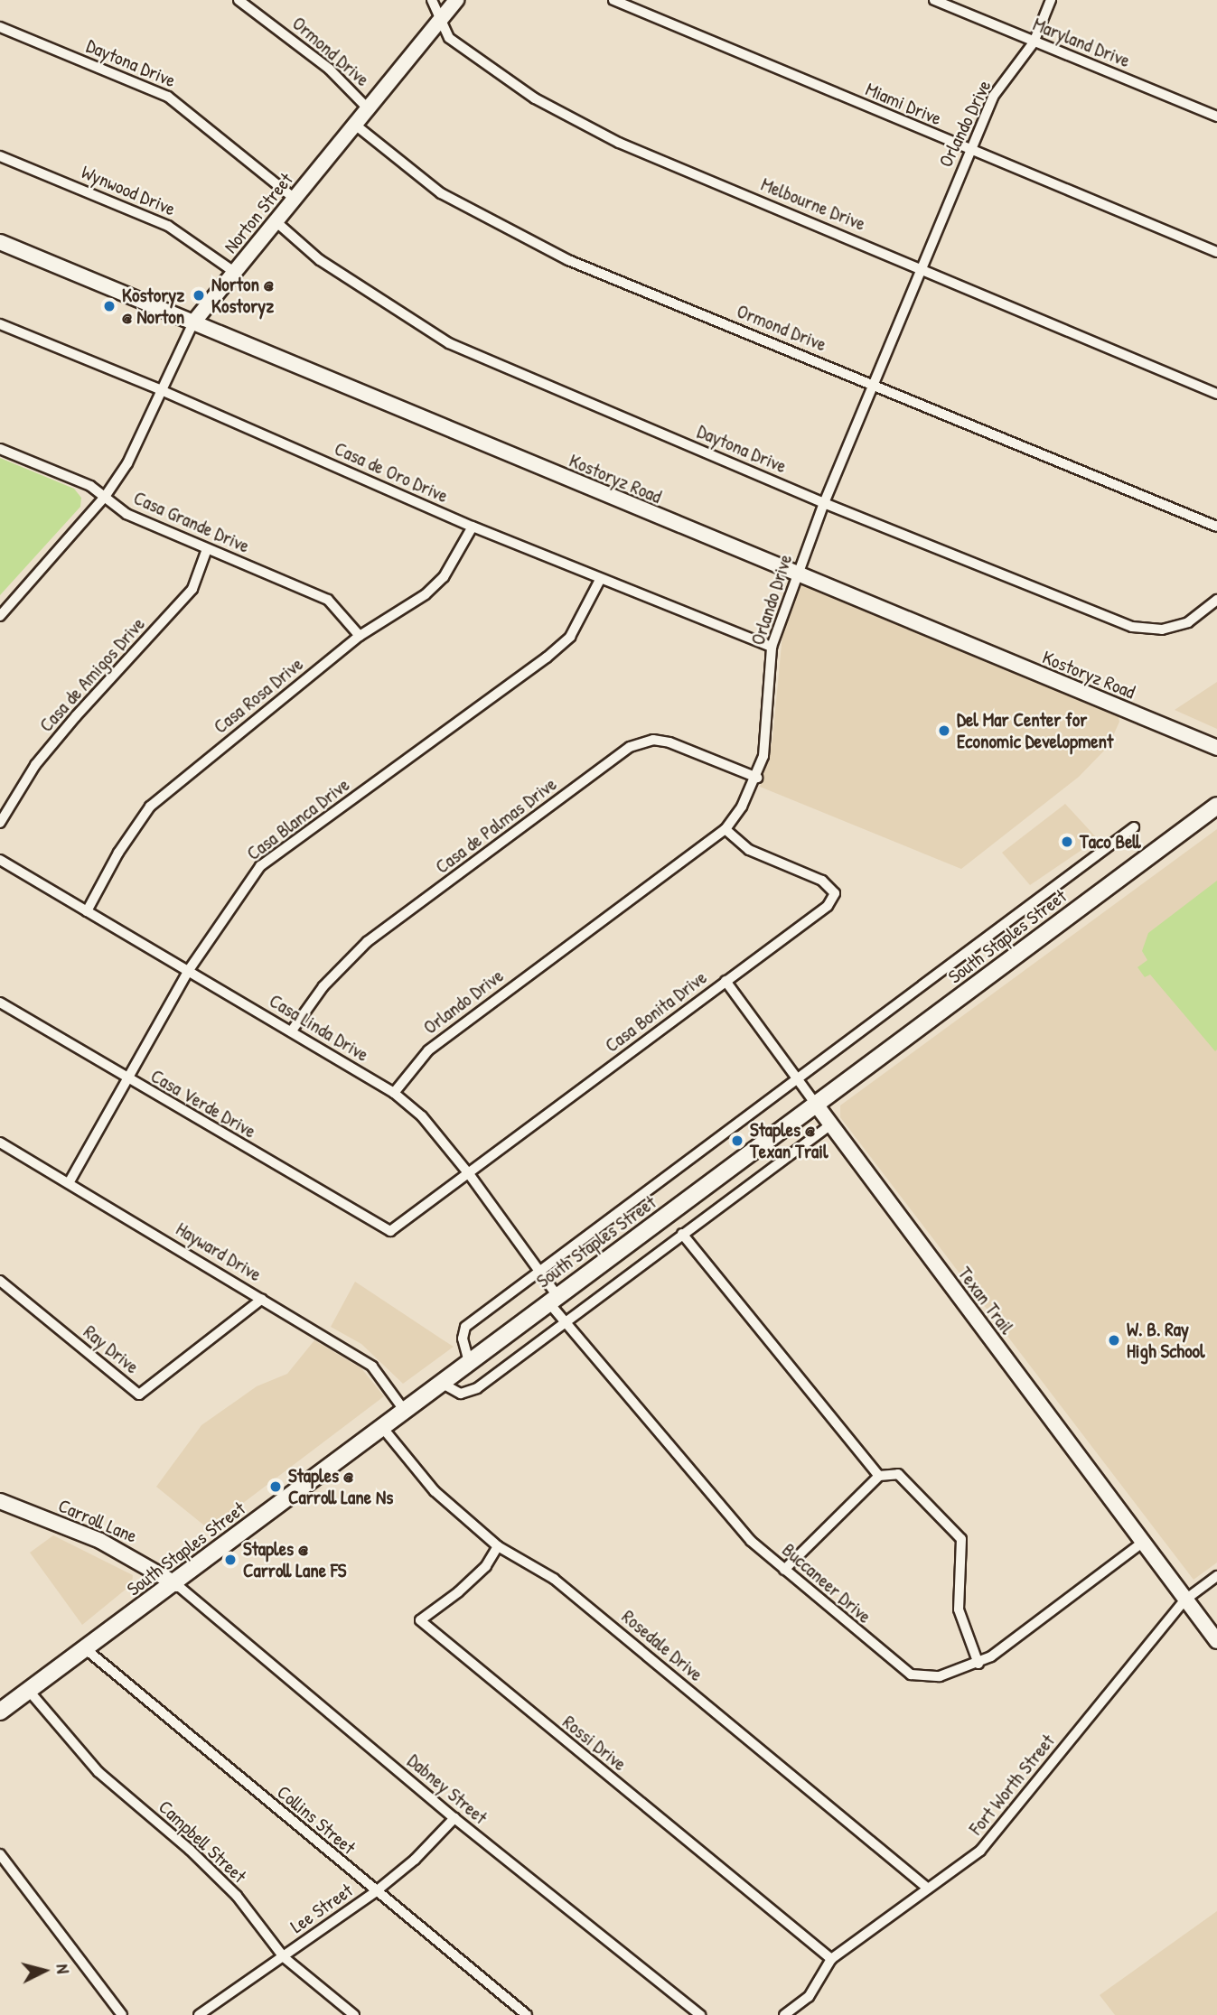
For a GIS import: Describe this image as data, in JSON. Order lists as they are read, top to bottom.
{
  "streets": {
    "main road": [
      "Norton Street",
      "Kostoryz Road",
      "South Staples Street",
      "Texan Trail",
      "Carroll Lane"
    ],
    "street": [
      "Maryland Drive",
      "Ormond Drive",
      "Daytona Drive",
      "Miami Drive",
      "Orlando Drive",
      "Wynwood Drive",
      "Melbourne Drive",
      "Casa de Oro Drive",
      "Casa Grande Drive",
      "Casa de Amigos Drive",
      "Casa Rosa Drive",
      "Casa Blanca Drive",
      "Casa de Palmas Drive",
      "Casa Bonita Drive",
      "Casa Linda Drive",
      "Casa Verde Drive",
      "Hayward Drive",
      "Ray Drive",
      "Buccaneer Drive",
      "Rosedale Drive",
      "Rossi Drive",
      "Fort Worth Street",
      "Dabney Street",
      "Collins Street",
      "Campbell Street",
      "Lee Street"
    ]
  },
  "crossings": [
    ["Maryland Drive", "Orlando Drive"],
    ["Ormond Drive", "Orlando Drive"],
    ["Ormond Drive", "Norton Street"],
    ["Daytona Drive", "Orlando Drive"],
    ["Daytona Drive", "Norton Street"],
    ["Miami Drive", "Orlando Drive"],
    ["Orlando Drive", "Melbourne Drive"],
    ["Orlando Drive", "Casa de Oro Drive"],
    ["Orlando Drive", "Kostoryz Road"],
    ["Orlando Drive", "Casa de Palmas Drive"],
    ["Orlando Drive", "Casa Bonita Drive"],
    ["Orlando Drive", "Casa Linda Drive"],
    ["Wynwood Drive", "Norton Street"],
    ["Melbourne Drive", "Norton Street"],
    ["Norton Street", "Casa de Oro Drive"],
    ["Norton Street", "Kostoryz Road"],
    ["Norton Street", "Casa Grande Drive"],
    ["Casa de Oro Drive", "Casa Rosa Drive"],
    ["Casa de Oro Drive", "Casa Blanca Drive"],
    ["Casa Grande Drive", "Casa de Amigos Drive"],
    ["Casa Grande Drive", "Casa Rosa Drive"],
    ["Casa Rosa Drive", "Casa Linda Drive"],
    ["Casa Blanca Drive", "Casa Linda Drive"],
    ["Casa Blanca Drive", "Casa Verde Drive"],
    ["Casa Blanca Drive", "Hayward Drive"],
    ["Casa de Palmas Drive", "Casa Linda Drive"],
    ["South Staples Street", "Casa Linda Drive"],
    ["South Staples Street", "Hayward Drive"],
    ["South Staples Street", "Texan Trail"],
    ["South Staples Street", "Carroll Lane"],
    ["South Staples Street", "Buccaneer Drive"],
    ["South Staples Street", "Rosedale Drive"],
    ["South Staples Street", "Dabney Street"],
    ["South Staples Street", "Collins Street"],
    ["South Staples Street", "Campbell Street"],
    ["Casa Bonita Drive", "Casa Linda Drive"],
    ["Casa Bonita Drive", "Casa Verde Drive"],
    ["Casa Bonita Drive", "Texan Trail"],
    ["Casa Linda Drive", "Buccaneer Drive"],
    ["Hayward Drive", "Ray Drive"],
    ["Texan Trail", "Buccaneer Drive"],
    ["Texan Trail", "Fort Worth Street"],
    ["Carroll Lane", "Dabney Street"],
    ["Rosedale Drive", "Rossi Drive"],
    ["Rosedale Drive", "Fort Worth Street"],
    ["Rossi Drive", "Fort Worth Street"],
    ["Dabney Street", "Lee Street"],
    ["Collins Street", "Lee Street"],
    ["Campbell Street", "Lee Street"]
  ],
  "places": [
    "Norton @ Kostoryz",
    "Kostoryz @ Norton",
    "Del Mar Center for Economic Development",
    "Taco Bell",
    "Staples @ Texan Trail",
    "W. B. Ray High School",
    "Staples @ Carroll Lane Ns",
    "Staples @ Carroll Lane FS"
  ],
  "north": "right"
}
